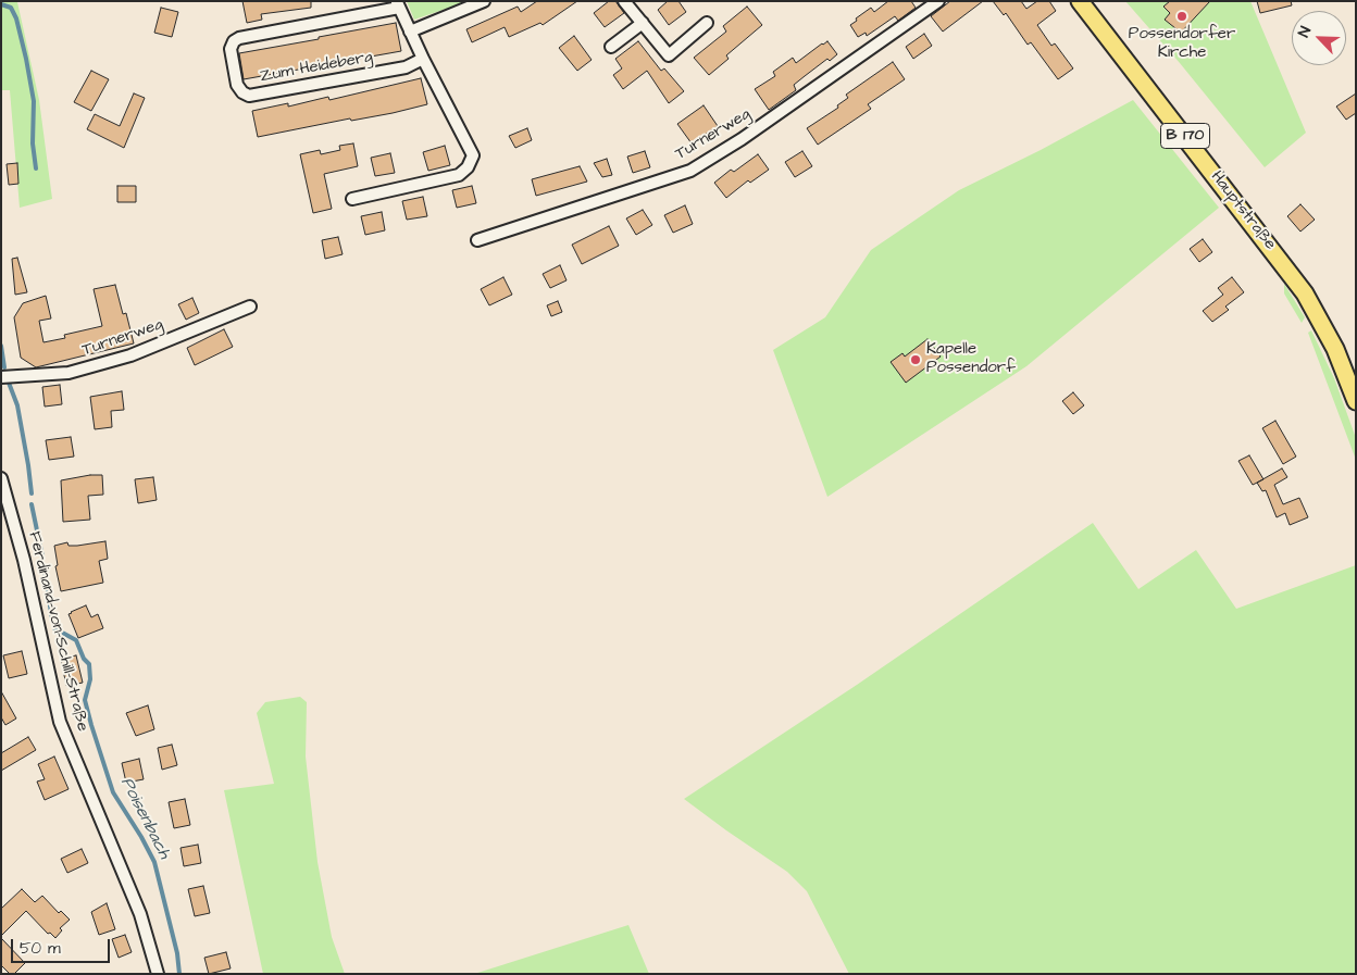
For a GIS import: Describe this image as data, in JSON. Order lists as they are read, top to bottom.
{
  "streets": {
    "main road": ["B 170", "Hauptstraße"],
    "street": ["Zum Heideberg", "Turnerweg", "Ferdinand-von-Schill-Straße"]
  },
  "water": ["Poisenbach"],
  "places": ["Possendorfer Kirche", "Kapelle Possendorf"],
  "scale_bar": "50 m",
  "north": "top left"
}
